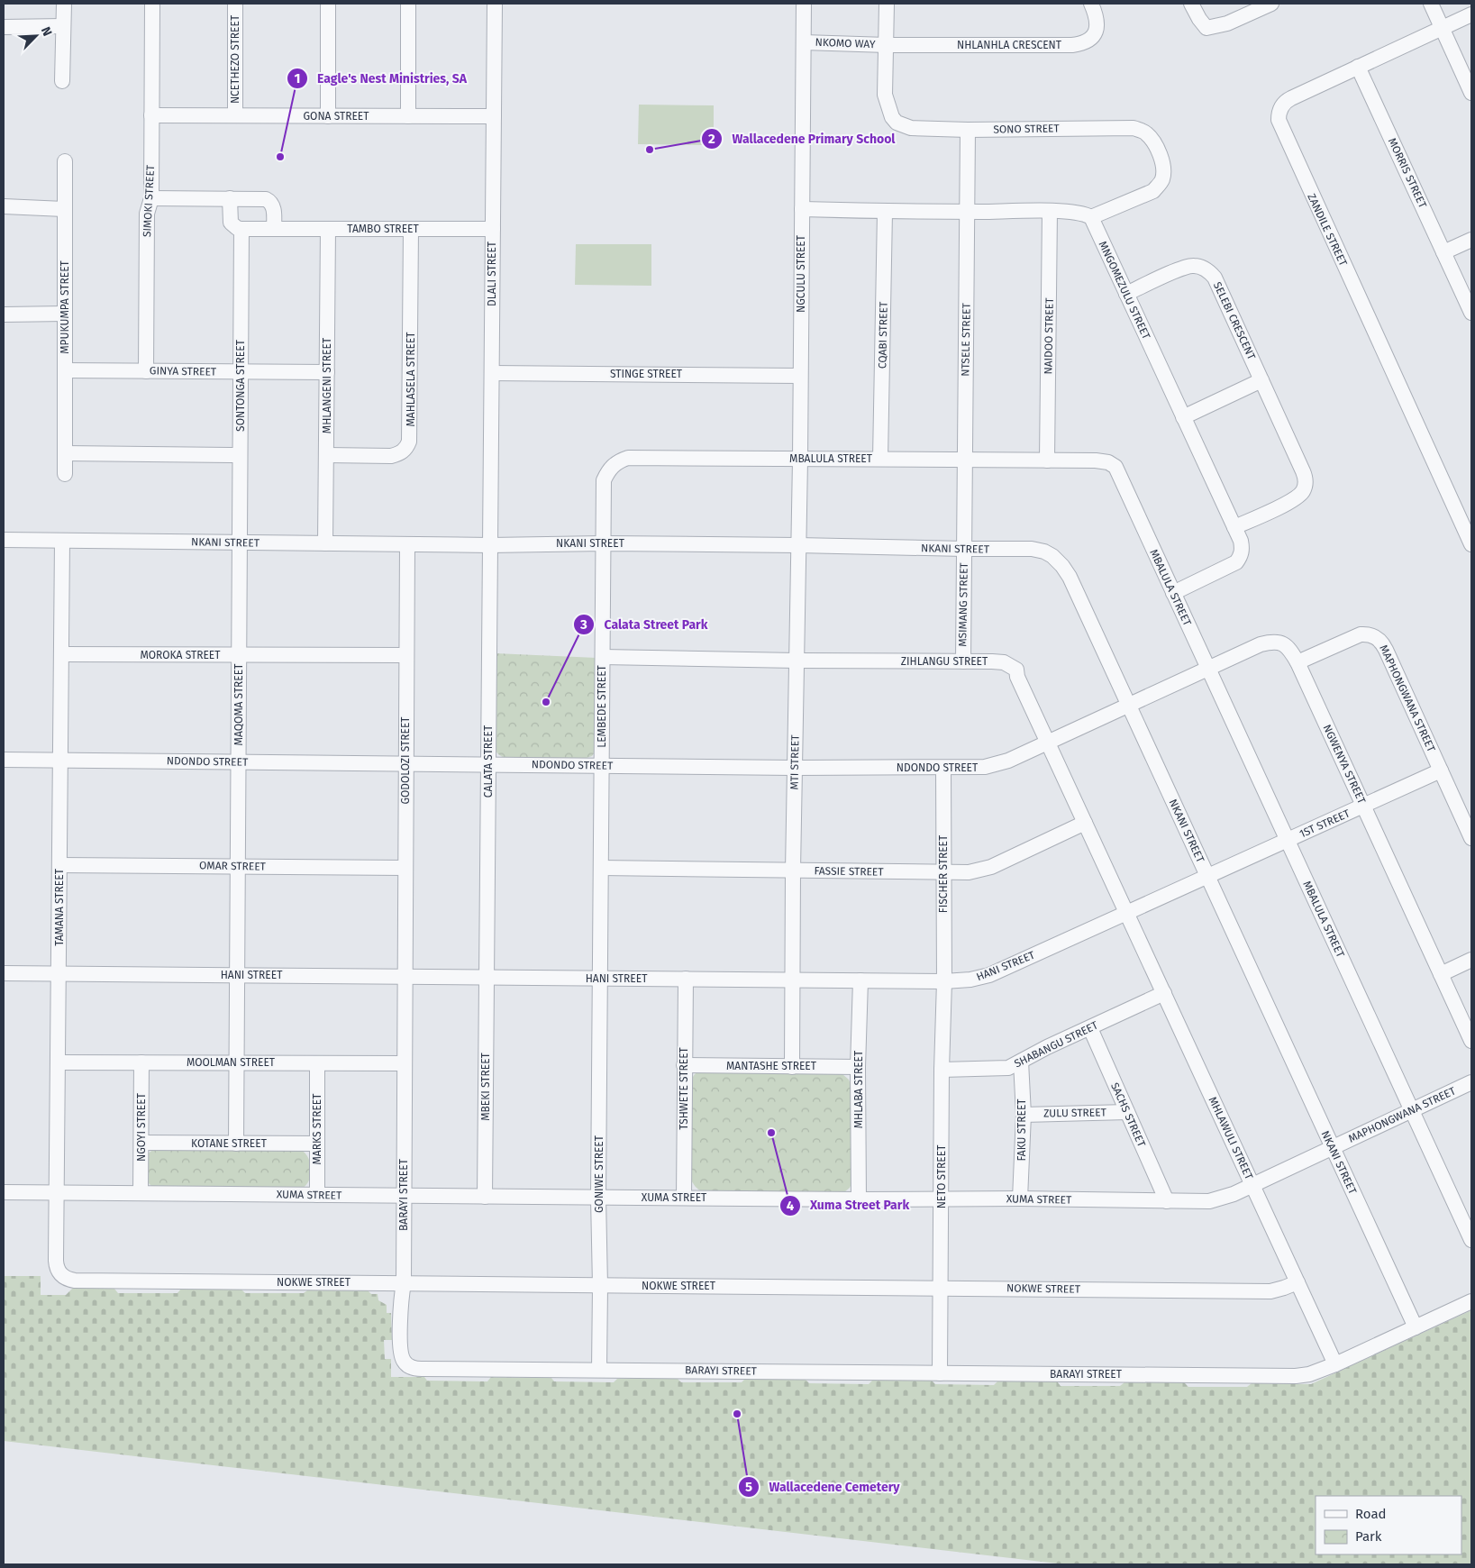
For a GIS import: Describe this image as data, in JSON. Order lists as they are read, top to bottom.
{
  "streets": {
    "street": [
      "NKOMO WAY",
      "NHLANHLA CRESCENT",
      "NCETHEZO STREET",
      "GONA STREET",
      "SONO STREET",
      "MORRIS STREET",
      "SIMOKI STREET",
      "TAMBO STREET",
      "ZANDILE STREET",
      "DLALI STREET",
      "NGCULU STREET",
      "MNGOMEZULU STREET",
      "MPUKUMPA STREET",
      "SELEBI CRESCENT",
      "CQABI STREET",
      "NAIDOO STREET",
      "NTSELE STREET",
      "GINYA STREET",
      "STINGE STREET",
      "MAHLASELA STREET",
      "SONTONGA STREET",
      "MHLANGENI STREET",
      "MBALULA STREET",
      "NKANI STREET",
      "MSIMANG STREET",
      "MOROKA STREET",
      "ZIHLANGU STREET",
      "MAPHONGWANA STREET",
      "MAQOMA STREET",
      "LEMBEDE STREET",
      "GODOLOZI STREET",
      "NDONDO STREET",
      "CALATA STREET",
      "MTI STREET",
      "NGWENYA STREET",
      "1ST STREET",
      "OMAR STREET",
      "FASSIE STREET",
      "FISCHER STREET",
      "TAMANA STREET",
      "HANI STREET",
      "SHABANGU STREET",
      "MOOLMAN STREET",
      "MANTASHE STREET",
      "MBEKI STREET",
      "TSHWETE STREET",
      "MHLABA STREET",
      "ZULU STREET",
      "SACHS STREET",
      "NGOYI STREET",
      "MARKS STREET",
      "FAKU STREET",
      "MHLAWULI STREET",
      "KOTANE STREET",
      "GONIWE STREET",
      "NETO STREET",
      "XUMA STREET",
      "BARAYI STREET",
      "NOKWE STREET"
    ]
  },
  "crossings": [
    ["NKOMO WAY", "NHLANHLA CRESCENT"],
    ["NKOMO WAY", "SONO STREET"],
    ["NKOMO WAY", "NGCULU STREET"],
    ["NHLANHLA CRESCENT", "SONO STREET"],
    ["NCETHEZO STREET", "GONA STREET"],
    ["GONA STREET", "SIMOKI STREET"],
    ["GONA STREET", "DLALI STREET"],
    ["SONO STREET", "MNGOMEZULU STREET"],
    ["SONO STREET", "NTSELE STREET"],
    ["MORRIS STREET", "ZANDILE STREET"],
    ["SIMOKI STREET", "GINYA STREET"],
    ["TAMBO STREET", "DLALI STREET"],
    ["TAMBO STREET", "MAHLASELA STREET"],
    ["TAMBO STREET", "SONTONGA STREET"],
    ["TAMBO STREET", "MHLANGENI STREET"],
    ["DLALI STREET", "STINGE STREET"],
    ["DLALI STREET", "NKANI STREET"],
    ["DLALI STREET", "CALATA STREET"],
    ["NGCULU STREET", "STINGE STREET"],
    ["NGCULU STREET", "MBALULA STREET"],
    ["NGCULU STREET", "NKANI STREET"],
    ["NGCULU STREET", "MTI STREET"],
    ["MNGOMEZULU STREET", "SELEBI CRESCENT"],
    ["MNGOMEZULU STREET", "MBALULA STREET"],
    ["MPUKUMPA STREET", "GINYA STREET"],
    ["CQABI STREET", "MBALULA STREET"],
    ["NAIDOO STREET", "MBALULA STREET"],
    ["NTSELE STREET", "MBALULA STREET"],
    ["NTSELE STREET", "NKANI STREET"],
    ["NTSELE STREET", "MSIMANG STREET"],
    ["GINYA STREET", "SONTONGA STREET"],
    ["GINYA STREET", "MHLANGENI STREET"],
    ["MAHLASELA STREET", "MHLANGENI STREET"],
    ["SONTONGA STREET", "NKANI STREET"],
    ["SONTONGA STREET", "MAQOMA STREET"],
    ["MHLANGENI STREET", "NKANI STREET"],
    ["MBALULA STREET", "NKANI STREET"],
    ["MBALULA STREET", "MAPHONGWANA STREET"],
    ["MBALULA STREET", "LEMBEDE STREET"],
    ["MBALULA STREET", "NGWENYA STREET"],
    ["MBALULA STREET", "1ST STREET"],
    ["NKANI STREET", "MSIMANG STREET"],
    ["NKANI STREET", "MAPHONGWANA STREET"],
    ["NKANI STREET", "MAQOMA STREET"],
    ["NKANI STREET", "LEMBEDE STREET"],
    ["NKANI STREET", "GODOLOZI STREET"],
    ["NKANI STREET", "NDONDO STREET"],
    ["NKANI STREET", "CALATA STREET"],
    ["NKANI STREET", "MTI STREET"],
    ["NKANI STREET", "NGWENYA STREET"],
    ["NKANI STREET", "1ST STREET"],
    ["NKANI STREET", "TAMANA STREET"],
    ["NKANI STREET", "HANI STREET"],
    ["NKANI STREET", "XUMA STREET"],
    ["NKANI STREET", "BARAYI STREET"],
    ["MSIMANG STREET", "ZIHLANGU STREET"],
    ["MOROKA STREET", "MAQOMA STREET"],
    ["MOROKA STREET", "GODOLOZI STREET"],
    ["MOROKA STREET", "TAMANA STREET"],
    ["ZIHLANGU STREET", "LEMBEDE STREET"],
    ["ZIHLANGU STREET", "NDONDO STREET"],
    ["ZIHLANGU STREET", "MTI STREET"],
    ["ZIHLANGU STREET", "FASSIE STREET"],
    ["ZIHLANGU STREET", "HANI STREET"],
    ["ZIHLANGU STREET", "MHLAWULI STREET"],
    ["MAPHONGWANA STREET", "NGWENYA STREET"],
    ["MAPHONGWANA STREET", "1ST STREET"],
    ["MAPHONGWANA STREET", "XUMA STREET"],
    ["MAQOMA STREET", "NDONDO STREET"],
    ["MAQOMA STREET", "OMAR STREET"],
    ["MAQOMA STREET", "HANI STREET"],
    ["MAQOMA STREET", "MOOLMAN STREET"],
    ["MAQOMA STREET", "KOTANE STREET"],
    ["LEMBEDE STREET", "NDONDO STREET"],
    ["LEMBEDE STREET", "FASSIE STREET"],
    ["LEMBEDE STREET", "HANI STREET"],
    ["LEMBEDE STREET", "GONIWE STREET"],
    ["GODOLOZI STREET", "NDONDO STREET"],
    ["GODOLOZI STREET", "OMAR STREET"],
    ["GODOLOZI STREET", "HANI STREET"],
    ["GODOLOZI STREET", "BARAYI STREET"],
    ["NDONDO STREET", "CALATA STREET"],
    ["NDONDO STREET", "MTI STREET"],
    ["NDONDO STREET", "NGWENYA STREET"],
    ["NDONDO STREET", "FISCHER STREET"],
    ["NDONDO STREET", "TAMANA STREET"],
    ["CALATA STREET", "HANI STREET"],
    ["CALATA STREET", "MBEKI STREET"],
    ["MTI STREET", "FASSIE STREET"],
    ["MTI STREET", "HANI STREET"],
    ["MTI STREET", "MANTASHE STREET"],
    ["NGWENYA STREET", "1ST STREET"],
    ["1ST STREET", "HANI STREET"],
    ["OMAR STREET", "TAMANA STREET"],
    ["FASSIE STREET", "FISCHER STREET"],
    ["FISCHER STREET", "HANI STREET"],
    ["FISCHER STREET", "NETO STREET"],
    ["TAMANA STREET", "HANI STREET"],
    ["TAMANA STREET", "MOOLMAN STREET"],
    ["TAMANA STREET", "XUMA STREET"],
    ["TAMANA STREET", "NOKWE STREET"],
    ["HANI STREET", "MBEKI STREET"],
    ["HANI STREET", "TSHWETE STREET"],
    ["HANI STREET", "MHLABA STREET"],
    ["HANI STREET", "MHLAWULI STREET"],
    ["HANI STREET", "GONIWE STREET"],
    ["HANI STREET", "NETO STREET"],
    ["HANI STREET", "BARAYI STREET"],
    ["SHABANGU STREET", "SACHS STREET"],
    ["SHABANGU STREET", "FAKU STREET"],
    ["SHABANGU STREET", "MHLAWULI STREET"],
    ["SHABANGU STREET", "NETO STREET"],
    ["MOOLMAN STREET", "NGOYI STREET"],
    ["MOOLMAN STREET", "MARKS STREET"],
    ["MOOLMAN STREET", "BARAYI STREET"],
    ["MANTASHE STREET", "TSHWETE STREET"],
    ["MANTASHE STREET", "MHLABA STREET"],
    ["MBEKI STREET", "XUMA STREET"],
    ["TSHWETE STREET", "XUMA STREET"],
    ["MHLABA STREET", "XUMA STREET"],
    ["ZULU STREET", "SACHS STREET"],
    ["ZULU STREET", "FAKU STREET"],
    ["SACHS STREET", "XUMA STREET"],
    ["NGOYI STREET", "KOTANE STREET"],
    ["NGOYI STREET", "XUMA STREET"],
    ["MARKS STREET", "KOTANE STREET"],
    ["MARKS STREET", "XUMA STREET"],
    ["FAKU STREET", "XUMA STREET"],
    ["MHLAWULI STREET", "XUMA STREET"],
    ["MHLAWULI STREET", "BARAYI STREET"],
    ["MHLAWULI STREET", "NOKWE STREET"],
    ["GONIWE STREET", "XUMA STREET"],
    ["GONIWE STREET", "BARAYI STREET"],
    ["GONIWE STREET", "NOKWE STREET"],
    ["NETO STREET", "XUMA STREET"],
    ["NETO STREET", "BARAYI STREET"],
    ["NETO STREET", "NOKWE STREET"],
    ["XUMA STREET", "BARAYI STREET"],
    ["BARAYI STREET", "NOKWE STREET"]
  ],
  "places": [
    "Wallacedene Primary School",
    "Eagle's Nest Ministries, SA",
    "Calata Street Park",
    "Xuma Street Park",
    "Wallacedene Cemetery"
  ],
  "legend": ["Road", "Park"],
  "north": "top right"
}
